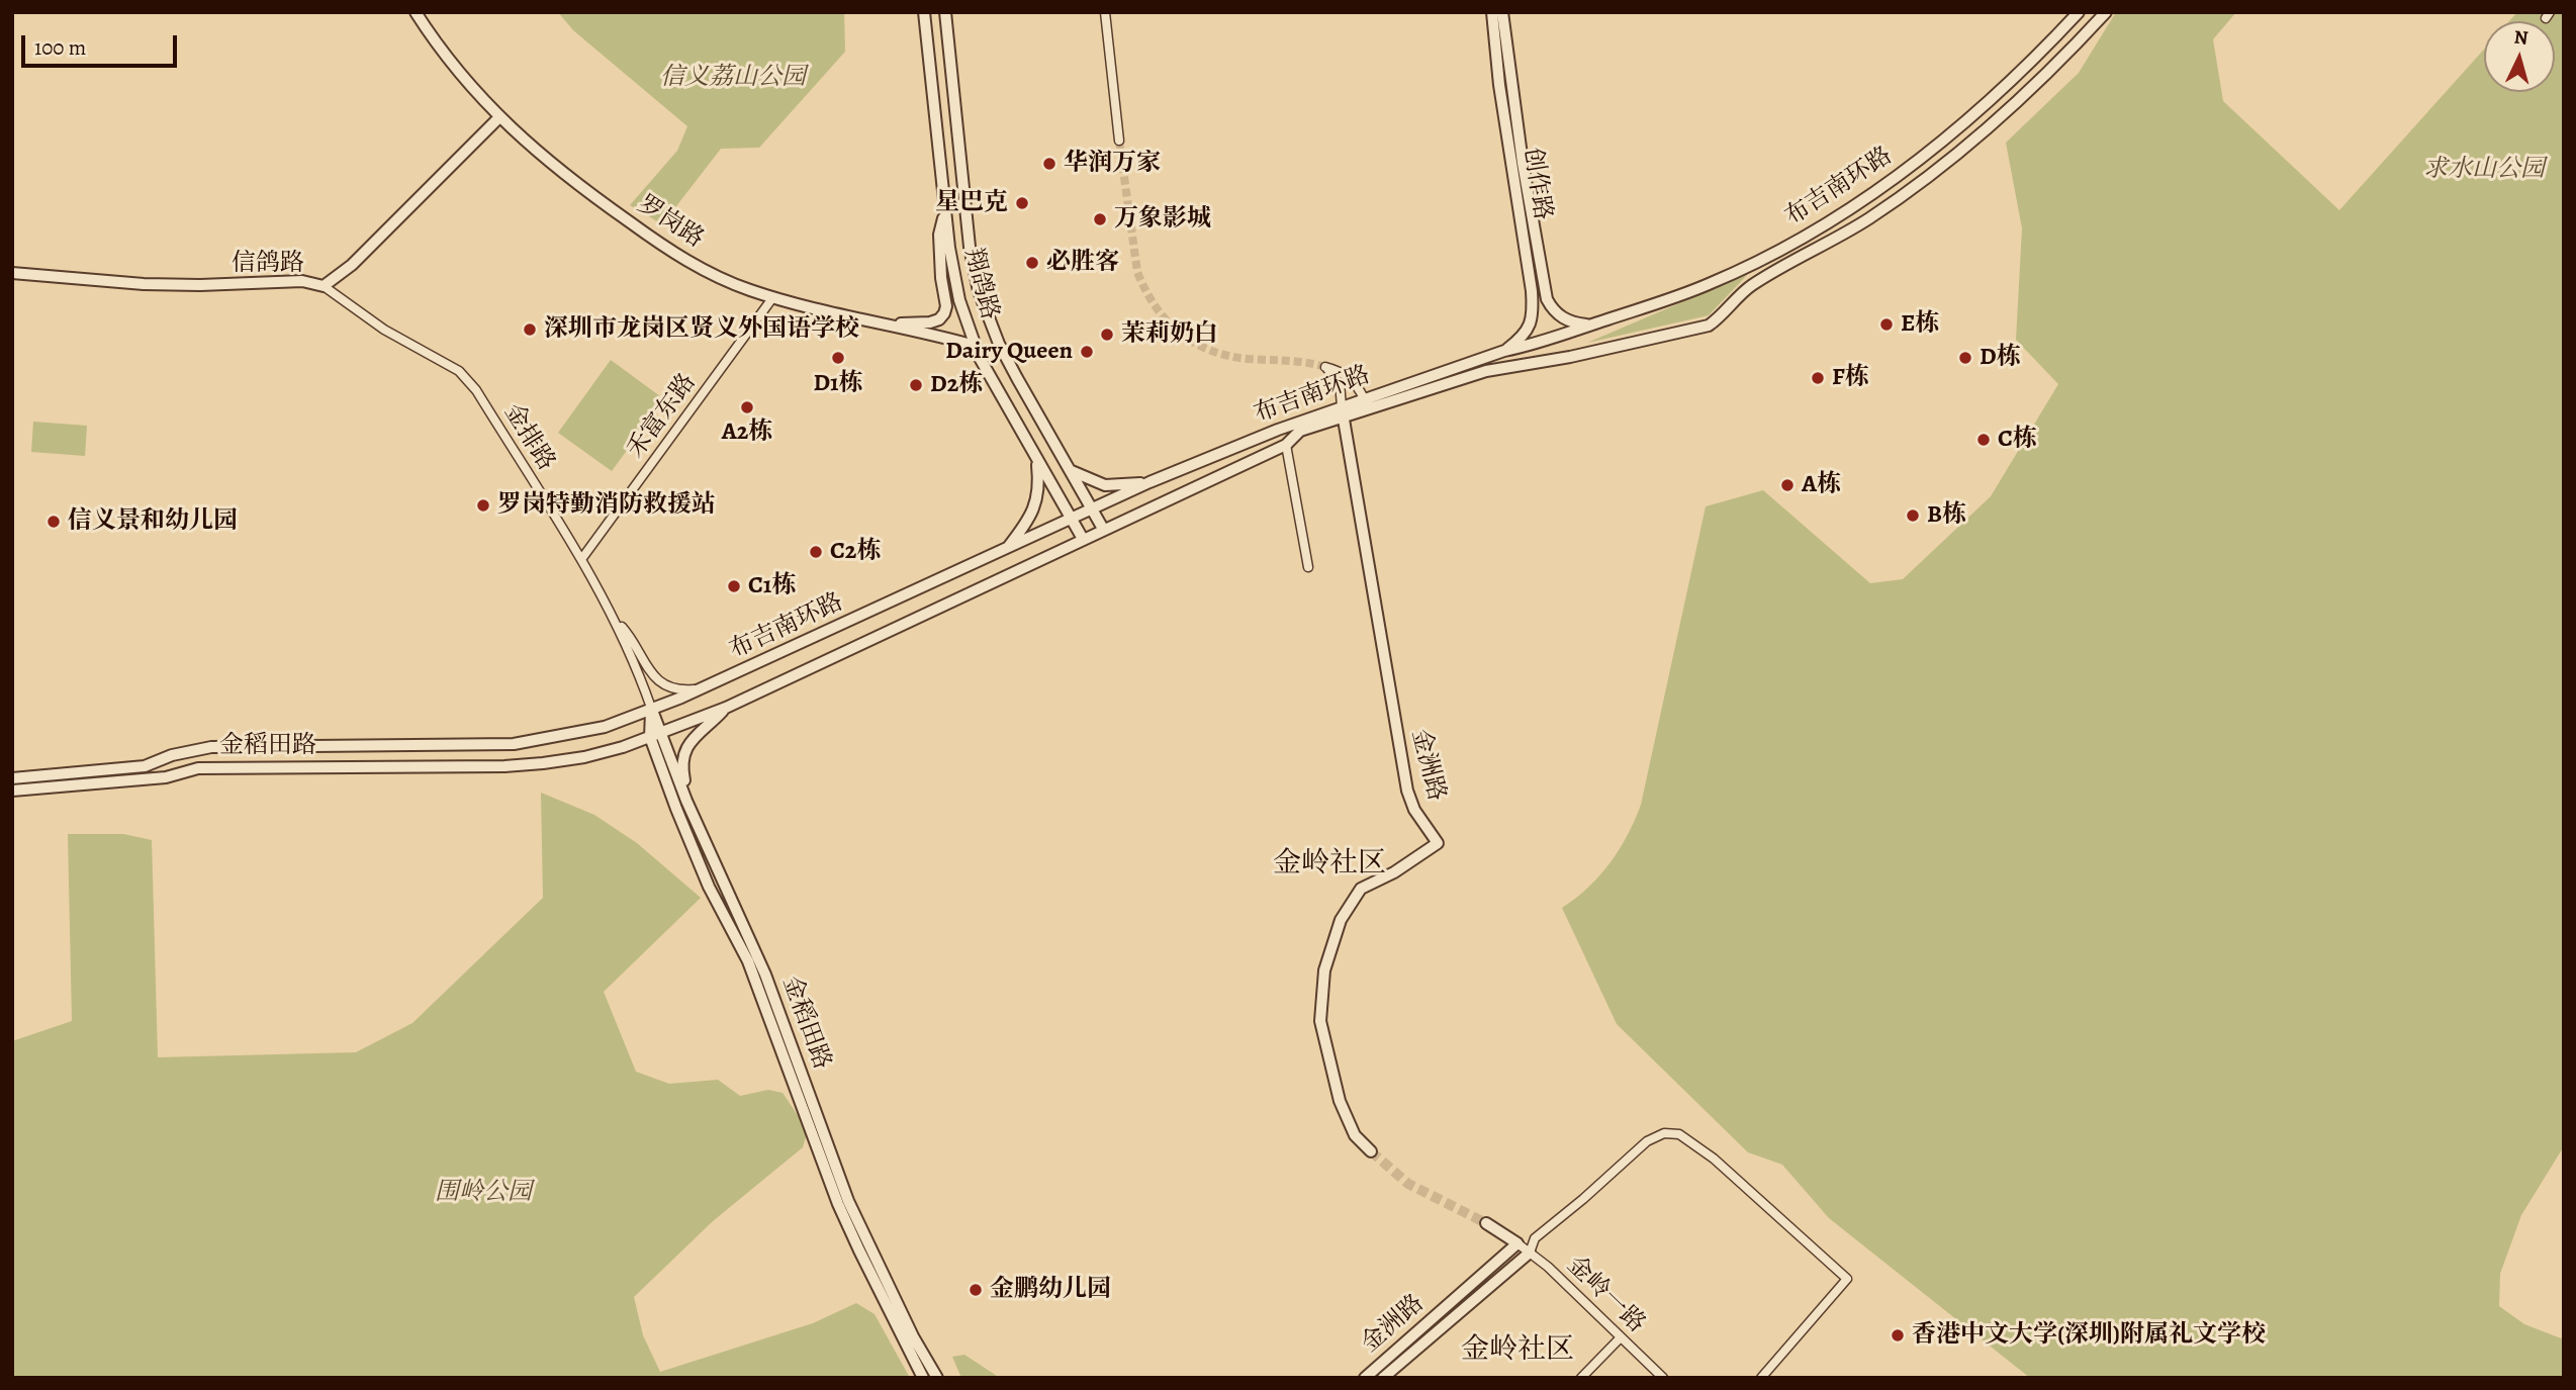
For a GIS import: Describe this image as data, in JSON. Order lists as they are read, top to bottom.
{
  "streets": {
    "street": [
      "创作路",
      "布吉南环路",
      "罗岗路",
      "信鸽路",
      "翔鸽路",
      "禾富东路",
      "金排路",
      "金稻田路",
      "金洲路",
      "金岭一路"
    ]
  },
  "crossings": [
    ["创作路", "布吉南环路"],
    ["布吉南环路", "翔鸽路"],
    ["布吉南环路", "金排路"],
    ["布吉南环路", "金稻田路"],
    ["布吉南环路", "金洲路"],
    ["罗岗路", "信鸽路"],
    ["罗岗路", "翔鸽路"],
    ["罗岗路", "禾富东路"],
    ["信鸽路", "金排路"],
    ["禾富东路", "金排路"],
    ["金排路", "金稻田路"],
    ["金洲路", "金岭一路"]
  ],
  "districts": ["金岭社区", "金岭社区"],
  "parks": ["信义荔山公园", "求水山公园", "围岭公园"],
  "places": [
    "华润万家",
    "星巴克",
    "万象影城",
    "必胜客",
    "E栋",
    "深圳市龙岗区贤义外国语学校",
    "茉莉奶白",
    "Dairy Queen",
    "D1栋",
    "D栋",
    "F栋",
    "D2栋",
    "A2栋",
    "C栋",
    "A栋",
    "罗岗特勤消防救援站",
    "B栋",
    "信义景和幼儿园",
    "C2栋",
    "C1栋",
    "金鹏幼儿园",
    "香港中文大学(深圳)附属礼文学校"
  ],
  "scale_bar": "100 m",
  "north": "top"
}
